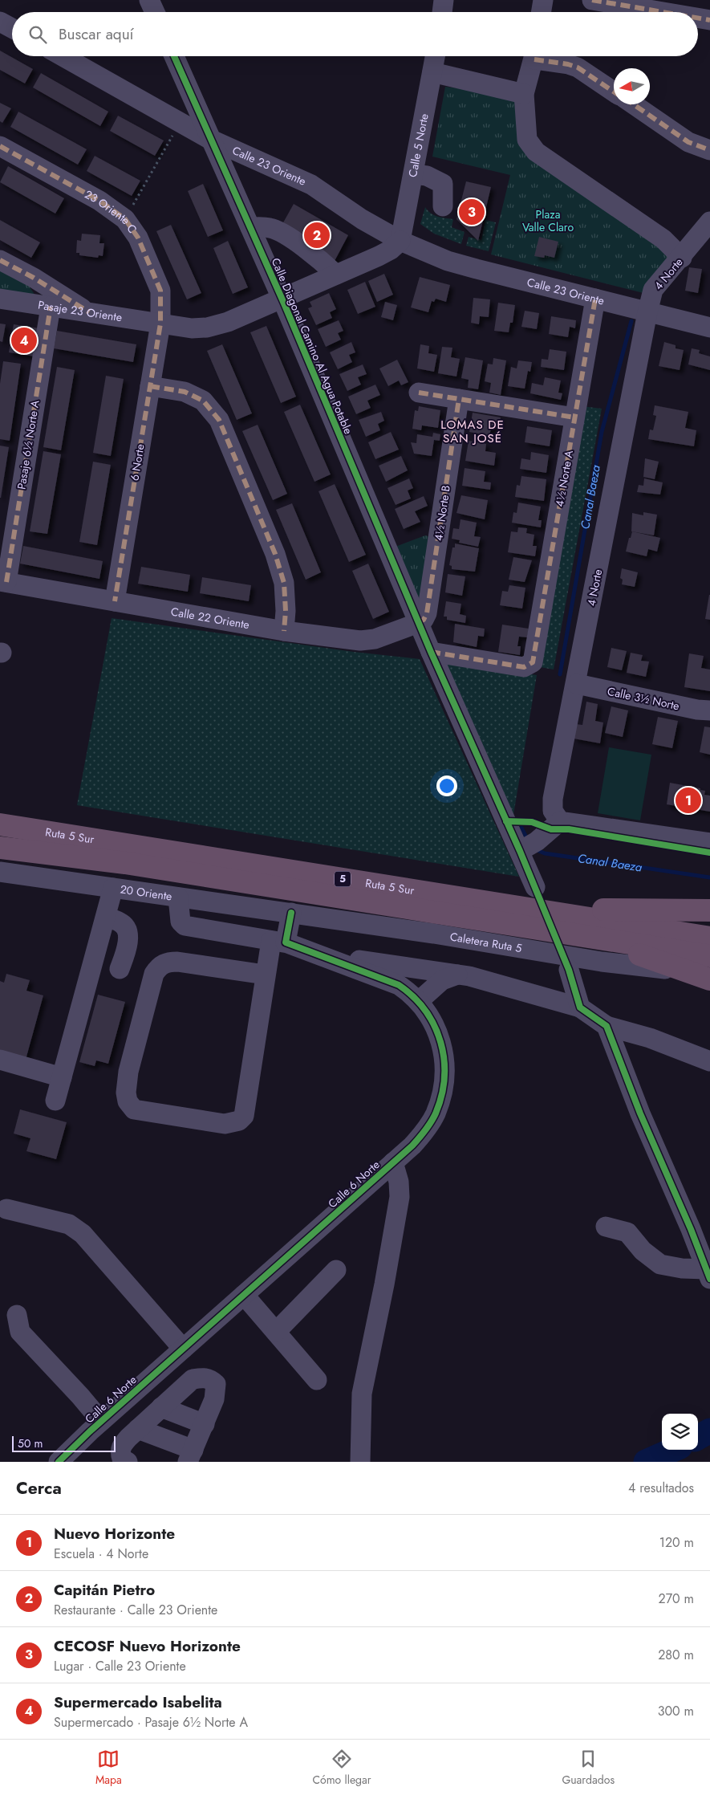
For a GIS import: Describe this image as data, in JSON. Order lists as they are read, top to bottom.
{
  "streets": {
    "highway": ["Ruta 5 Sur", "5"],
    "street": [
      "Calle 5 Norte",
      "Calle 23 Oriente",
      "23 Oriente C",
      "4 Norte",
      "Pasaje 23 Oriente",
      "Calle Diagonal Camino Al Agua Potable",
      "Pasaje 6½ Norte A",
      "6 Norte",
      "4½ Norte A",
      "4½ Norte B",
      "Calle 22 Oriente",
      "Calle 3½ Norte",
      "20 Oriente",
      "Caletera Ruta 5",
      "Calle 6 Norte"
    ]
  },
  "crossings": [
    ["Calle 5 Norte", "Calle 23 Oriente"],
    ["Calle 23 Oriente", "4 Norte"],
    ["Calle 23 Oriente", "Calle Diagonal Camino Al Agua Potable"],
    ["Calle 23 Oriente", "4½ Norte A"],
    ["23 Oriente C", "Pasaje 23 Oriente"],
    ["23 Oriente C", "6 Norte"],
    ["4 Norte", "Calle 3½ Norte"],
    ["Pasaje 23 Oriente", "Pasaje 6½ Norte A"],
    ["Pasaje 23 Oriente", "6 Norte"],
    ["Calle Diagonal Camino Al Agua Potable", "4½ Norte A"],
    ["Calle Diagonal Camino Al Agua Potable", "4½ Norte B"],
    ["Calle Diagonal Camino Al Agua Potable", "Calle 22 Oriente"],
    ["Pasaje 6½ Norte A", "Calle 22 Oriente"],
    ["6 Norte", "Calle 22 Oriente"],
    ["4½ Norte B", "Calle 22 Oriente"],
    ["20 Oriente", "Caletera Ruta 5"],
    ["20 Oriente", "Calle 6 Norte"]
  ],
  "districts": ["LOMAS DE SAN JOSÉ"],
  "water": ["Canal Baeza"],
  "parks": ["Plaza Valle Claro"],
  "scale_bar": "50 m",
  "north": "left",
  "page": {
    "search": "Buscar aquí",
    "pins": [
      "3",
      "2",
      "4",
      "1"
    ],
    "scale": "50 m",
    "heading": ["Cerca", "4 resultados"],
    "list": [
      {
        "mark": "1",
        "name": "Nuevo Horizonte",
        "note": "Escuela · 4 Norte",
        "value": "120 m"
      },
      {
        "mark": "2",
        "name": "Capitán Pietro",
        "note": "Restaurante · Calle 23 Oriente",
        "value": "270 m"
      },
      {
        "mark": "3",
        "name": "CECOSF Nuevo Horizonte",
        "note": "Lugar · Calle 23 Oriente",
        "value": "280 m"
      },
      {
        "mark": "4",
        "name": "Supermercado Isabelita",
        "note": "Supermercado · Pasaje 6½ Norte A",
        "value": "300 m"
      }
    ],
    "nav": ["Mapa", "Cómo llegar", "Guardados"]
  }
}
